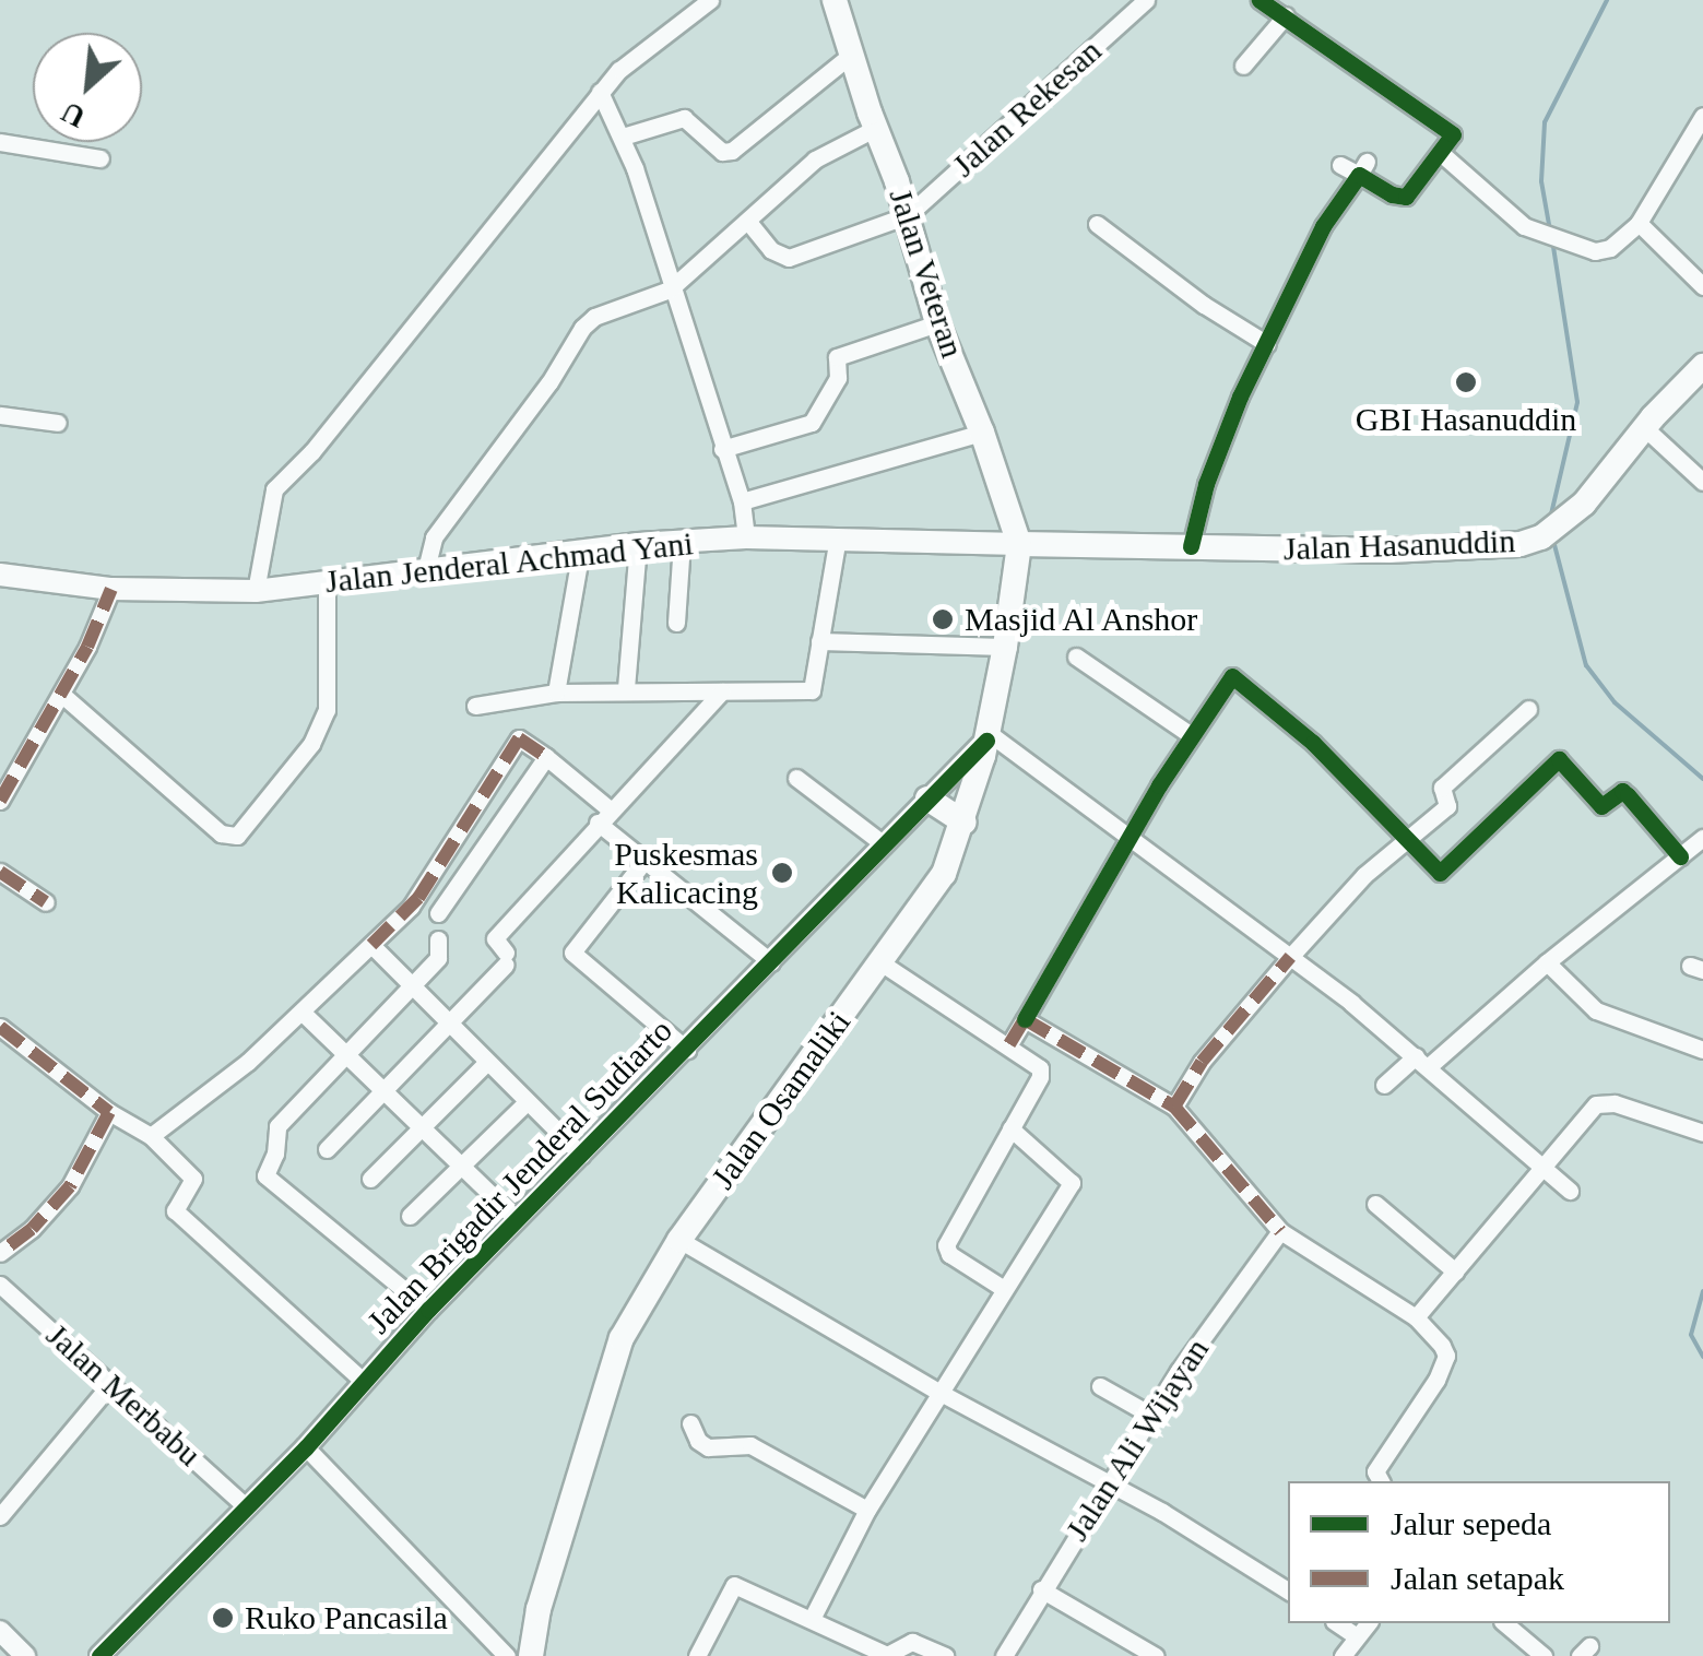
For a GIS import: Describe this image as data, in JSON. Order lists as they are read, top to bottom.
{
  "streets": {
    "main road": [
      "Jalan Veteran",
      "Jalan Hasanuddin",
      "Jalan Jenderal Achmad Yani",
      "Jalan Osamaliki"
    ],
    "street": [
      "Jalan Rekesan",
      "Jalan Brigadir Jenderal Sudiarto",
      "Jalan Merbabu",
      "Jalan Ali Wijayan"
    ]
  },
  "crossings": [
    ["Jalan Rekesan", "Jalan Veteran"],
    ["Jalan Veteran", "Jalan Hasanuddin"],
    ["Jalan Veteran", "Jalan Jenderal Achmad Yani"],
    ["Jalan Veteran", "Jalan Osamaliki"],
    ["Jalan Hasanuddin", "Jalan Jenderal Achmad Yani"],
    ["Jalan Hasanuddin", "Jalan Osamaliki"],
    ["Jalan Jenderal Achmad Yani", "Jalan Osamaliki"],
    ["Jalan Osamaliki", "Jalan Brigadir Jenderal Sudiarto"],
    ["Jalan Brigadir Jenderal Sudiarto", "Jalan Merbabu"]
  ],
  "places": [
    "GBI Hasanuddin",
    "Masjid Al Anshor",
    "Puskesmas Kalicacing",
    "Ruko Pancasila"
  ],
  "legend": ["Jalur sepeda", "Jalan setapak"],
  "north": "bottom left"
}
